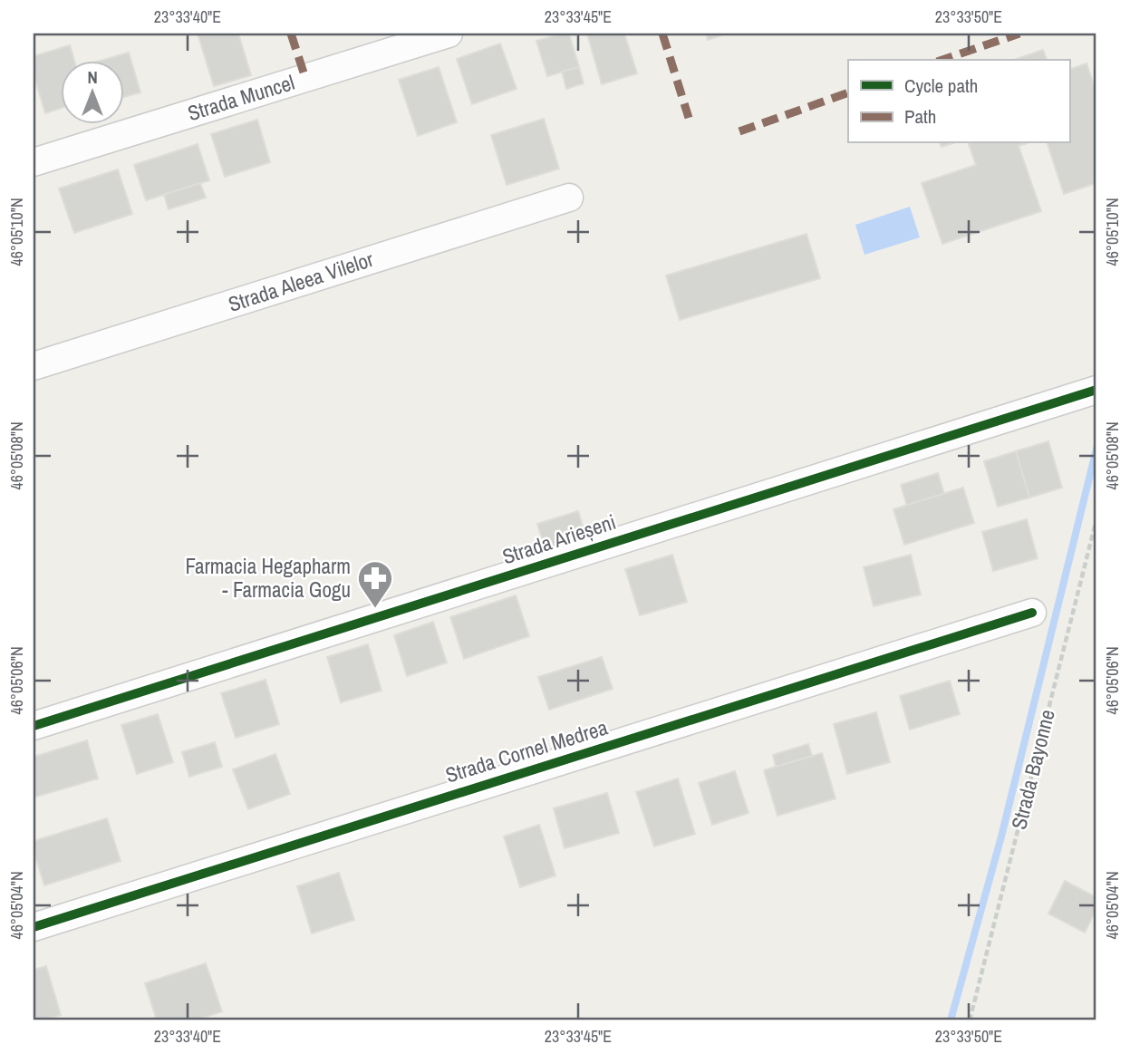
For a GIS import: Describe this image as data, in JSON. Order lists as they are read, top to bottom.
{
  "streets": {
    "street": [
      "Strada Muncel",
      "Strada Aleea Vilelor",
      "Strada Arieșeni",
      "Strada Cornel Medrea"
    ],
    "path": ["Strada Bayonne"]
  },
  "places": {
    "pharmacy": ["Farmacia Hegapharm - Farmacia Gogu"]
  },
  "legend": ["Cycle path", "Path"],
  "north": "top",
  "coordinates": [
    "23°33'40\"E",
    "23°33'45\"E",
    "23°33'50\"E",
    "46°05'10\"N",
    "46°05'08\"N",
    "46°05'06\"N",
    "46°05'04\"N"
  ]
}
